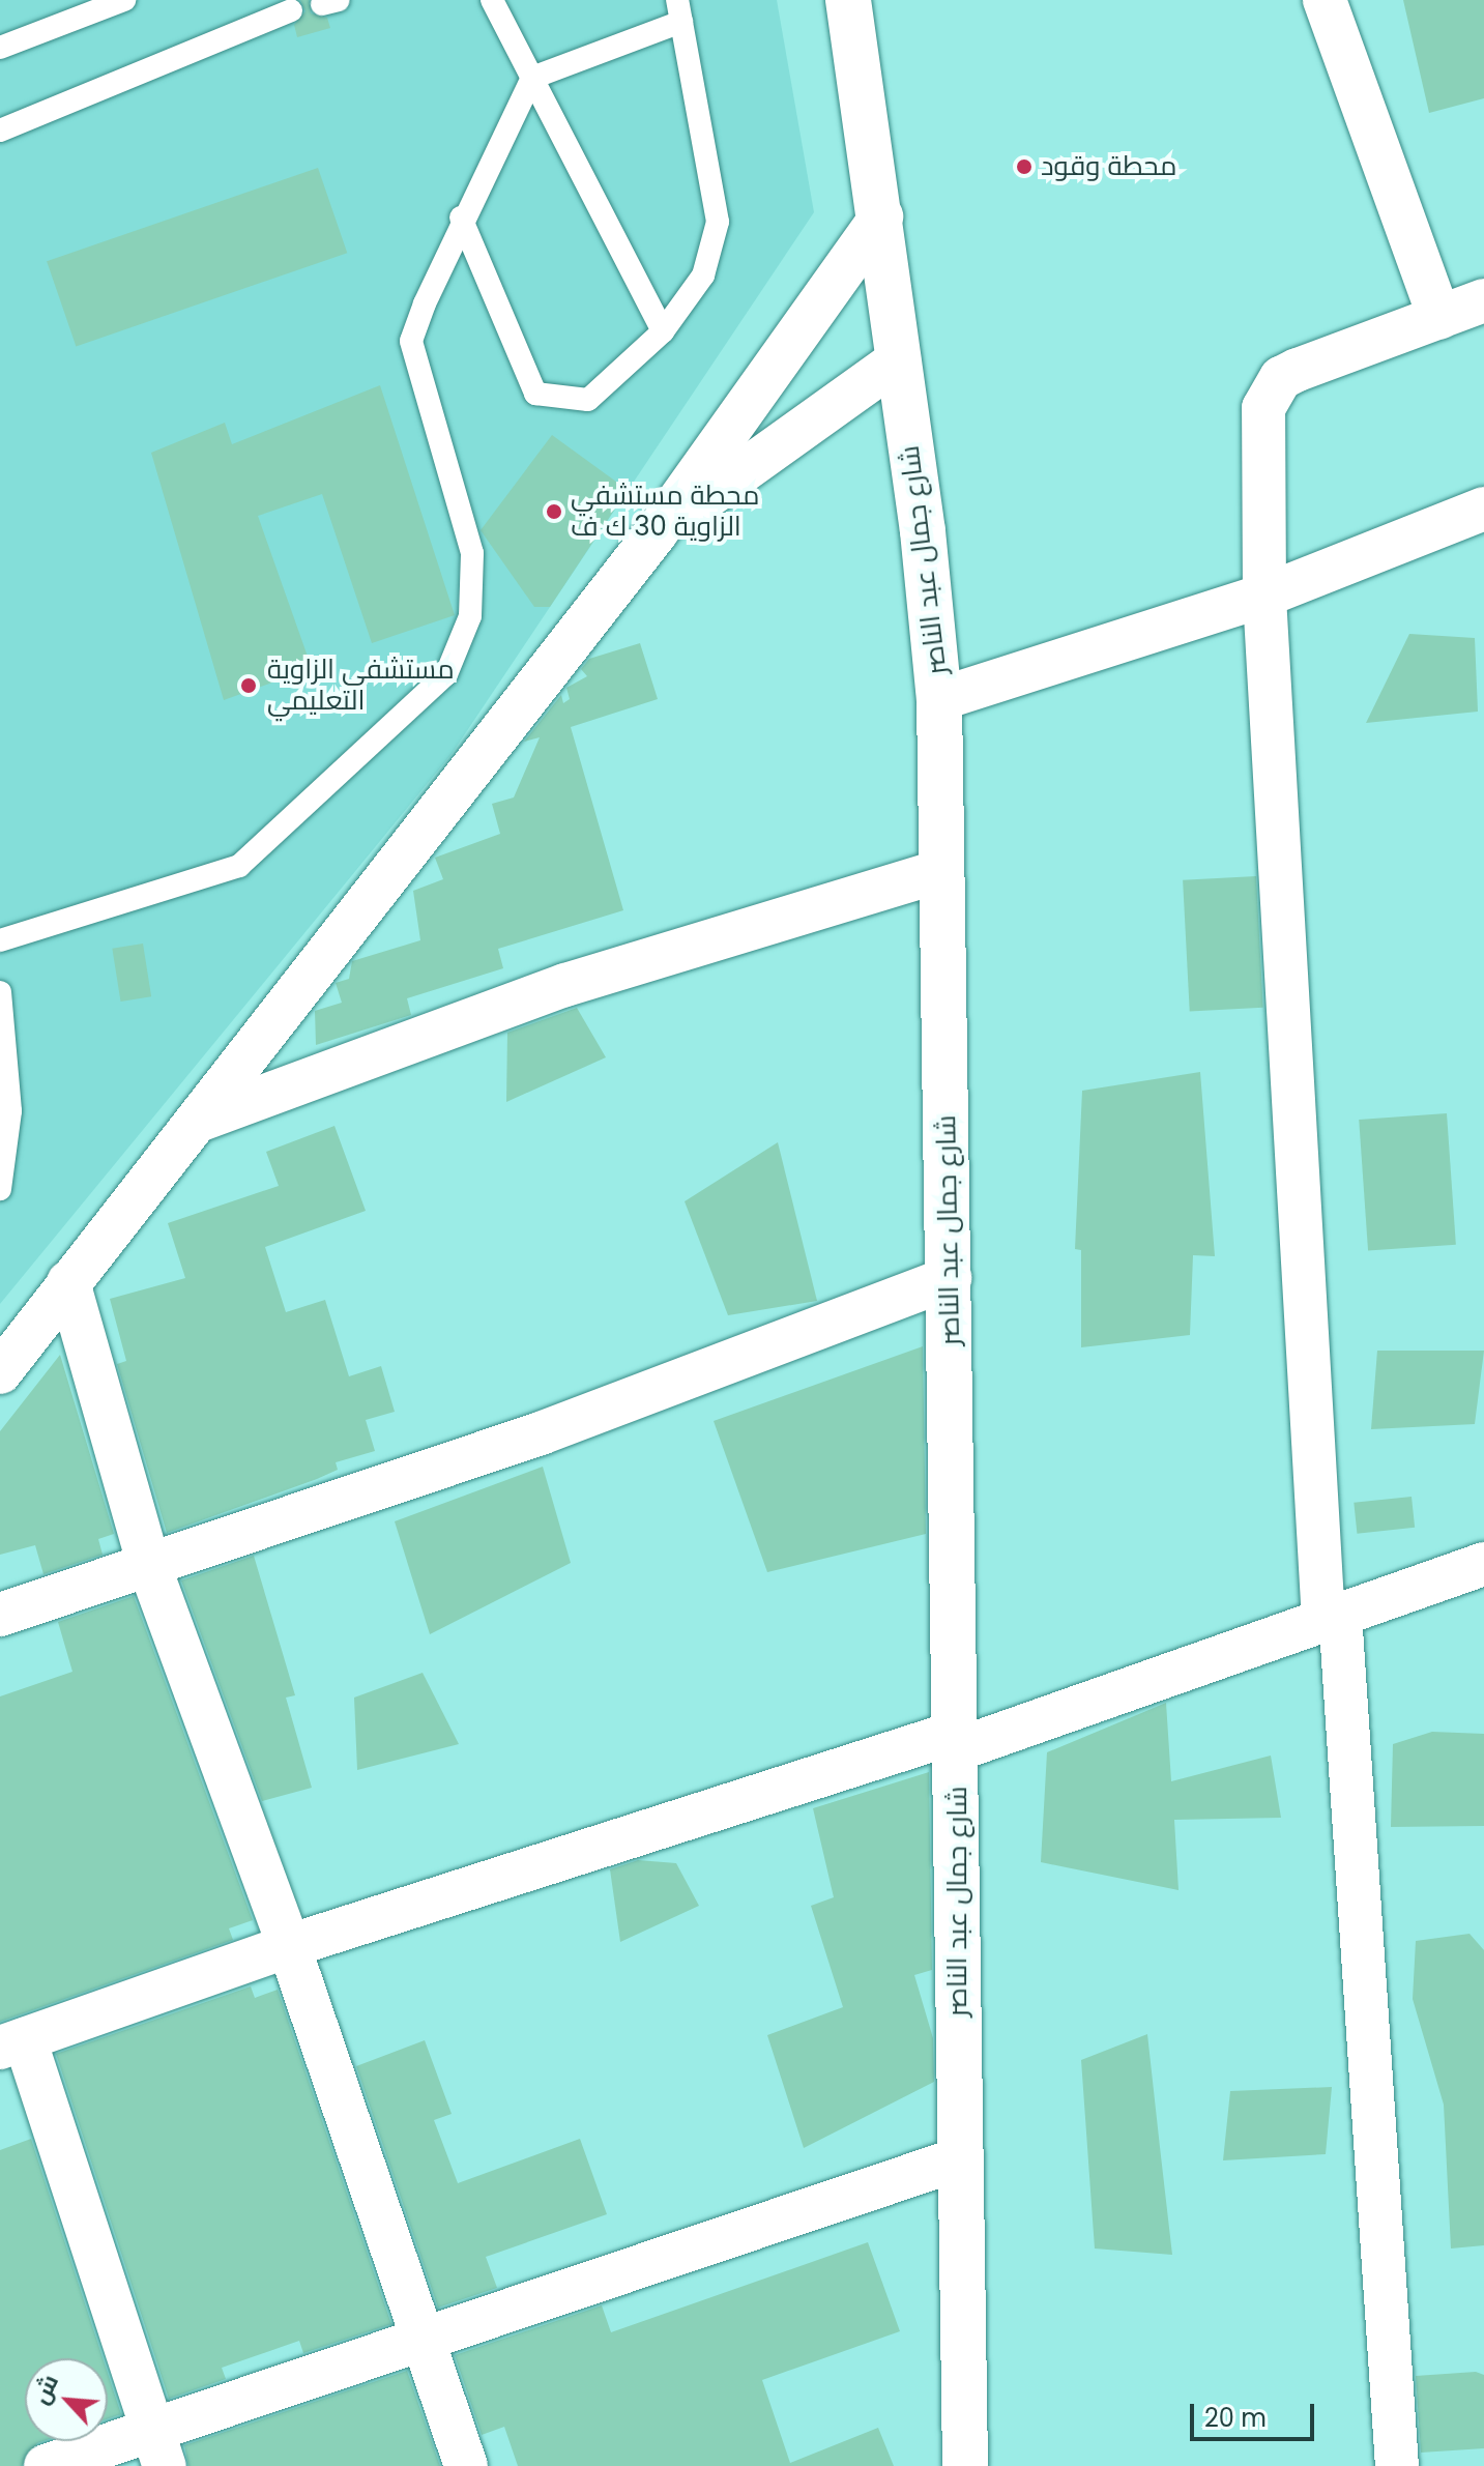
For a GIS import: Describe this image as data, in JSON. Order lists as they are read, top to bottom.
{
  "streets": {
    "main road": ["شارع جمال عبد الناصر"]
  },
  "places": ["محطة وقود", "محطة مستشفي الزاوية 30 ك ف", "مستشفى الزاوية التعليمي"],
  "scale_bar": "20 m",
  "north": "top left"
}
